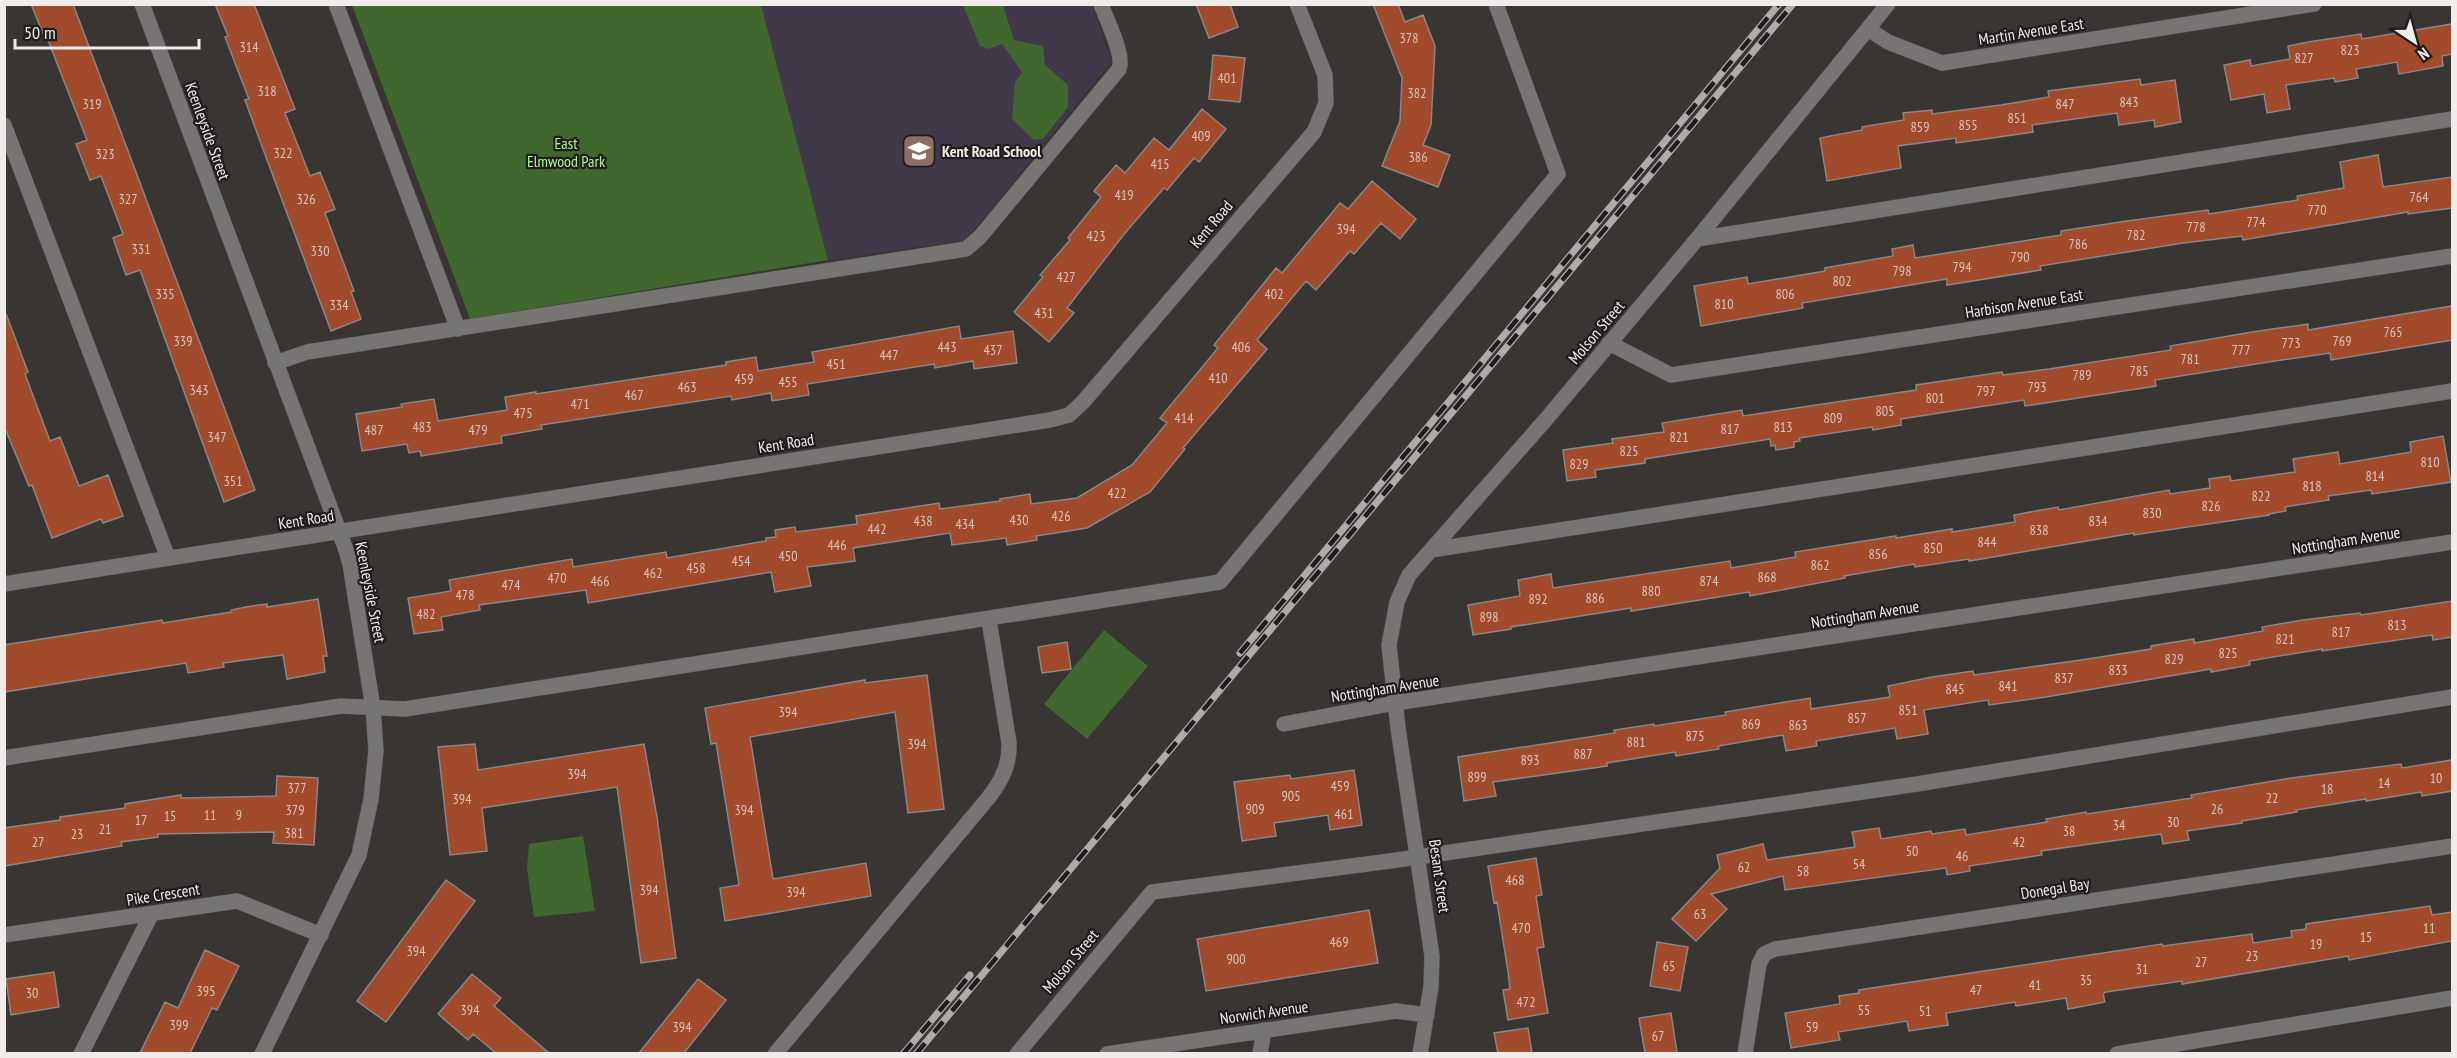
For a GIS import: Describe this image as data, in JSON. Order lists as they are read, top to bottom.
{
  "streets": {
    "street": [
      "Martin Avenue East",
      "Keenleyside Street",
      "Kent Road",
      "Harbison Avenue East",
      "Molson Street",
      "Nottingham Avenue",
      "Besant Street",
      "Donegal Bay",
      "Pike Crescent",
      "Norwich Avenue"
    ]
  },
  "crossings": [
    ["Martin Avenue East", "Molson Street"],
    ["Keenleyside Street", "Kent Road"],
    ["Keenleyside Street", "Pike Crescent"],
    ["Harbison Avenue East", "Molson Street"],
    ["Molson Street", "Nottingham Avenue"],
    ["Molson Street", "Besant Street"],
    ["Nottingham Avenue", "Besant Street"],
    ["Besant Street", "Norwich Avenue"]
  ],
  "parks": ["East Elmwood Park"],
  "places": {
    "school or university": ["Kent Road School"]
  },
  "house_numbers": [
    "378",
    "314",
    "823",
    "827",
    "401",
    "318",
    "382",
    "843",
    "319",
    "847",
    "851",
    "855",
    "859",
    "409",
    "322",
    "323",
    "386",
    "415",
    "419",
    "764",
    "327",
    "326",
    "770",
    "774",
    "778",
    "394",
    "782",
    "423",
    "786",
    "331",
    "330",
    "790",
    "794",
    "798",
    "427",
    "802",
    "335",
    "402",
    "806",
    "810",
    "334",
    "431",
    "765",
    "339",
    "769",
    "773",
    "443",
    "406",
    "437",
    "777",
    "447",
    "781",
    "451",
    "785",
    "789",
    "410",
    "459",
    "455",
    "463",
    "793",
    "343",
    "797",
    "467",
    "801",
    "471",
    "805",
    "475",
    "414",
    "809",
    "483",
    "813",
    "817",
    "487",
    "479",
    "347",
    "821",
    "825",
    "810",
    "829",
    "814",
    "351",
    "818",
    "422",
    "822",
    "826",
    "830",
    "426",
    "430",
    "438",
    "834",
    "434",
    "442",
    "838",
    "844",
    "446",
    "850",
    "856",
    "450",
    "454",
    "862",
    "458",
    "462",
    "868",
    "470",
    "466",
    "874",
    "474",
    "880",
    "478",
    "886",
    "892",
    "482",
    "898",
    "813",
    "817",
    "821",
    "825",
    "829",
    "833",
    "837",
    "841",
    "845",
    "851",
    "394",
    "857",
    "869",
    "863",
    "875",
    "881",
    "394",
    "887",
    "893",
    "394",
    "899",
    "10",
    "14",
    "459",
    "377",
    "18",
    "905",
    "22",
    "394",
    "909",
    "26",
    "379",
    "394",
    "461",
    "11",
    "9",
    "15",
    "17",
    "30",
    "34",
    "21",
    "38",
    "381",
    "23",
    "27",
    "42",
    "50",
    "46",
    "54",
    "62",
    "58",
    "468",
    "394",
    "394",
    "63",
    "470",
    "11",
    "15",
    "469",
    "19",
    "394",
    "23",
    "900",
    "27",
    "65",
    "31",
    "35",
    "41",
    "47",
    "395",
    "30",
    "472",
    "394",
    "55",
    "51",
    "399",
    "394",
    "59",
    "67"
  ],
  "scale_bar": "50 m",
  "north": "bottom right"
}
